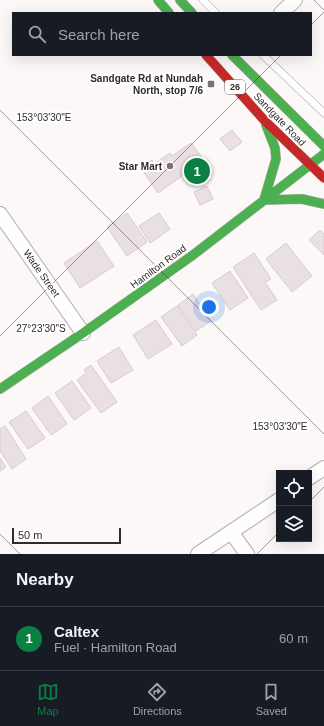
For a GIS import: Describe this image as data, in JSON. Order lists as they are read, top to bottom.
{
  "streets": {
    "main road": ["26", "Sandgate Road", "Hamilton Road"],
    "street": ["Wade Street"]
  },
  "crossings": [
    ["Sandgate Road", "Hamilton Road"],
    ["Hamilton Road", "Wade Street"]
  ],
  "places": {
    "transit": ["Sandgate Rd at Nundah North, stop 7/6"],
    "other": ["Star Mart"]
  },
  "scale_bar": "50 m",
  "page": {
    "search": "Search here",
    "pins": "1",
    "scale": "50 m",
    "heading": "Nearby",
    "list": [
      {
        "mark": "1",
        "name": "Caltex",
        "note": "Fuel · Hamilton Road",
        "value": "60 m"
      }
    ],
    "nav": ["Map", "Directions", "Saved"]
  },
  "coordinates": ["153°03'30\"E", "27°23'30\"S"]
}
